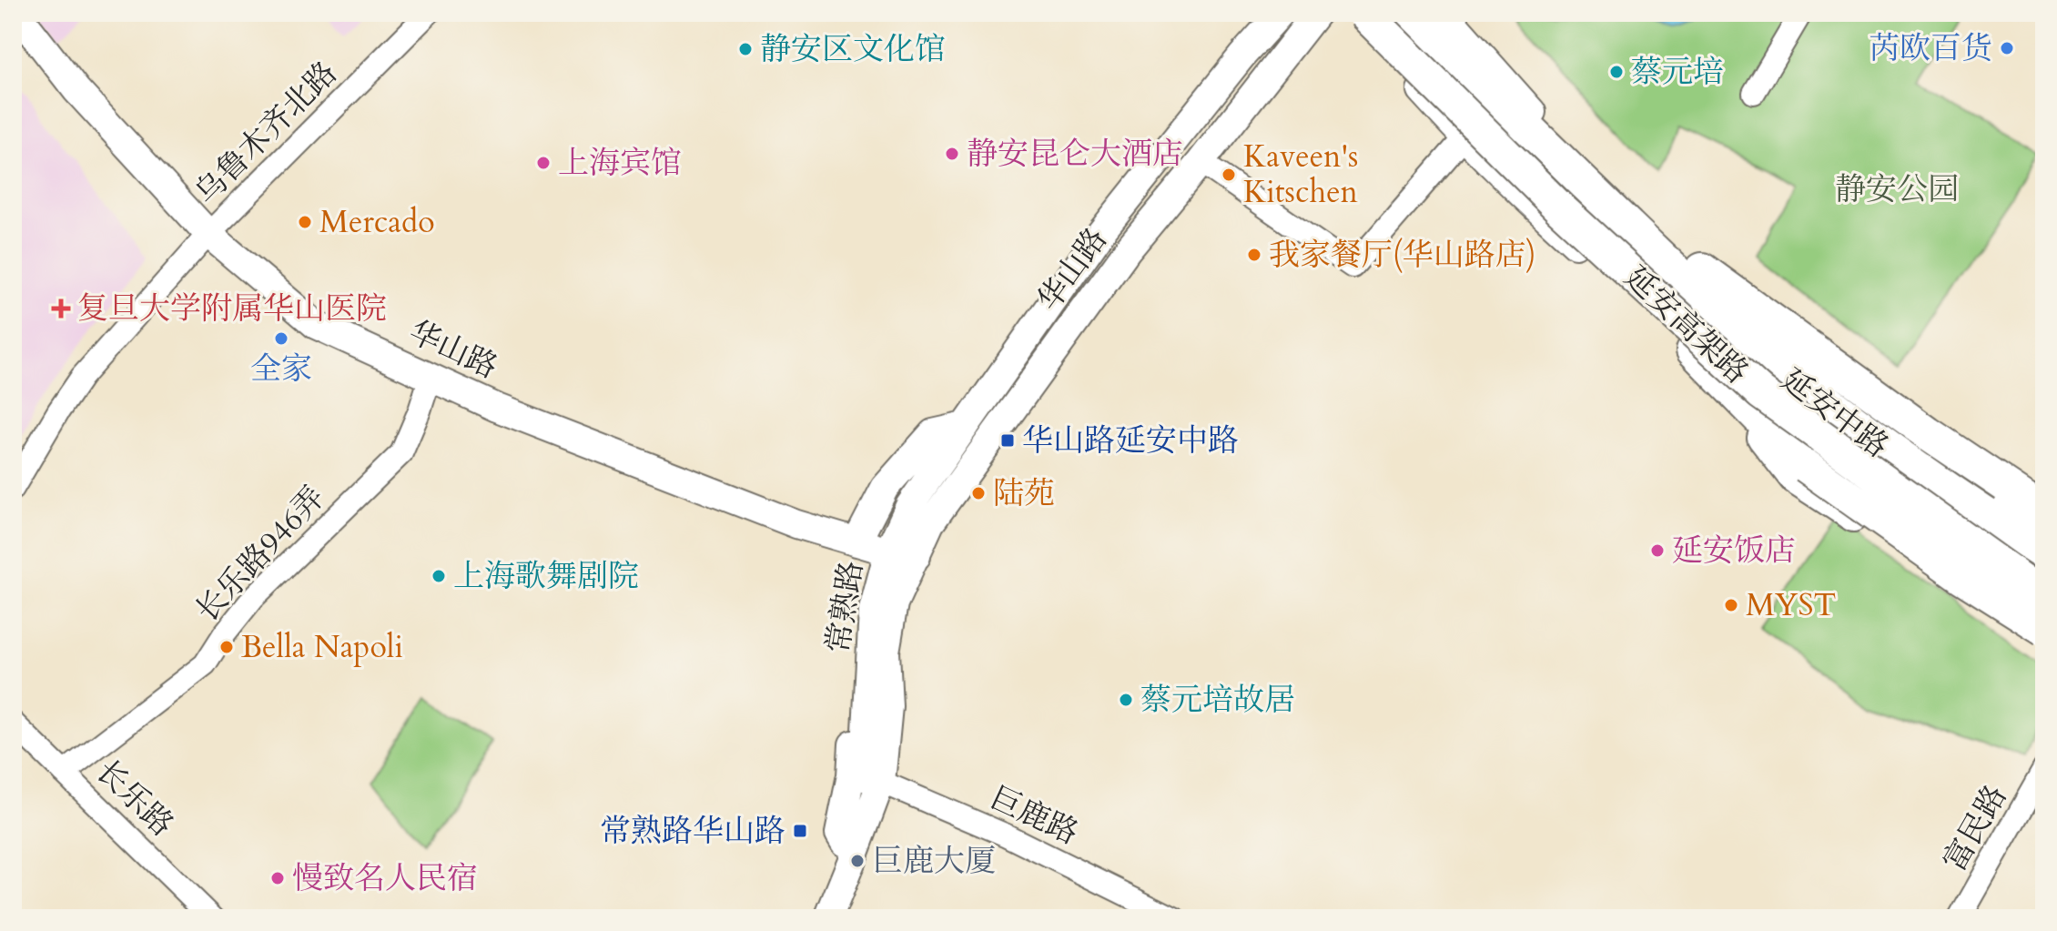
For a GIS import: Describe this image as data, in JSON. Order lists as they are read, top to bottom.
{
  "streets": {
    "highway": ["延安高架路"],
    "main road": ["华山路", "延安中路", "常熟路"],
    "street": [
      "乌鲁木齐北路",
      "长乐路946弄",
      "长乐路",
      "巨鹿路",
      "富民路"
    ]
  },
  "crossings": [
    ["乌鲁木齐北路", "华山路"],
    ["华山路", "长乐路946弄"],
    ["华山路", "常熟路"],
    ["长乐路946弄", "长乐路"],
    ["常熟路", "巨鹿路"]
  ],
  "parks": ["静安公园"],
  "places": {
    "other": [
      "芮欧百货",
      "静安区文化馆",
      "蔡元培",
      "静安昆仑大酒店",
      "上海宾馆",
      "Kaveen's Kitschen",
      "Mercado",
      "我家餐厅(华山路店)",
      "全家",
      "陆苑",
      "延安饭店",
      "上海歌舞剧院",
      "MYST",
      "Bella Napoli",
      "蔡元培故居",
      "巨鹿大厦",
      "慢致名人民宿"
    ],
    "health": ["复旦大学附属华山医院"],
    "transit": ["华山路延安中路", "常熟路华山路"]
  }
}
